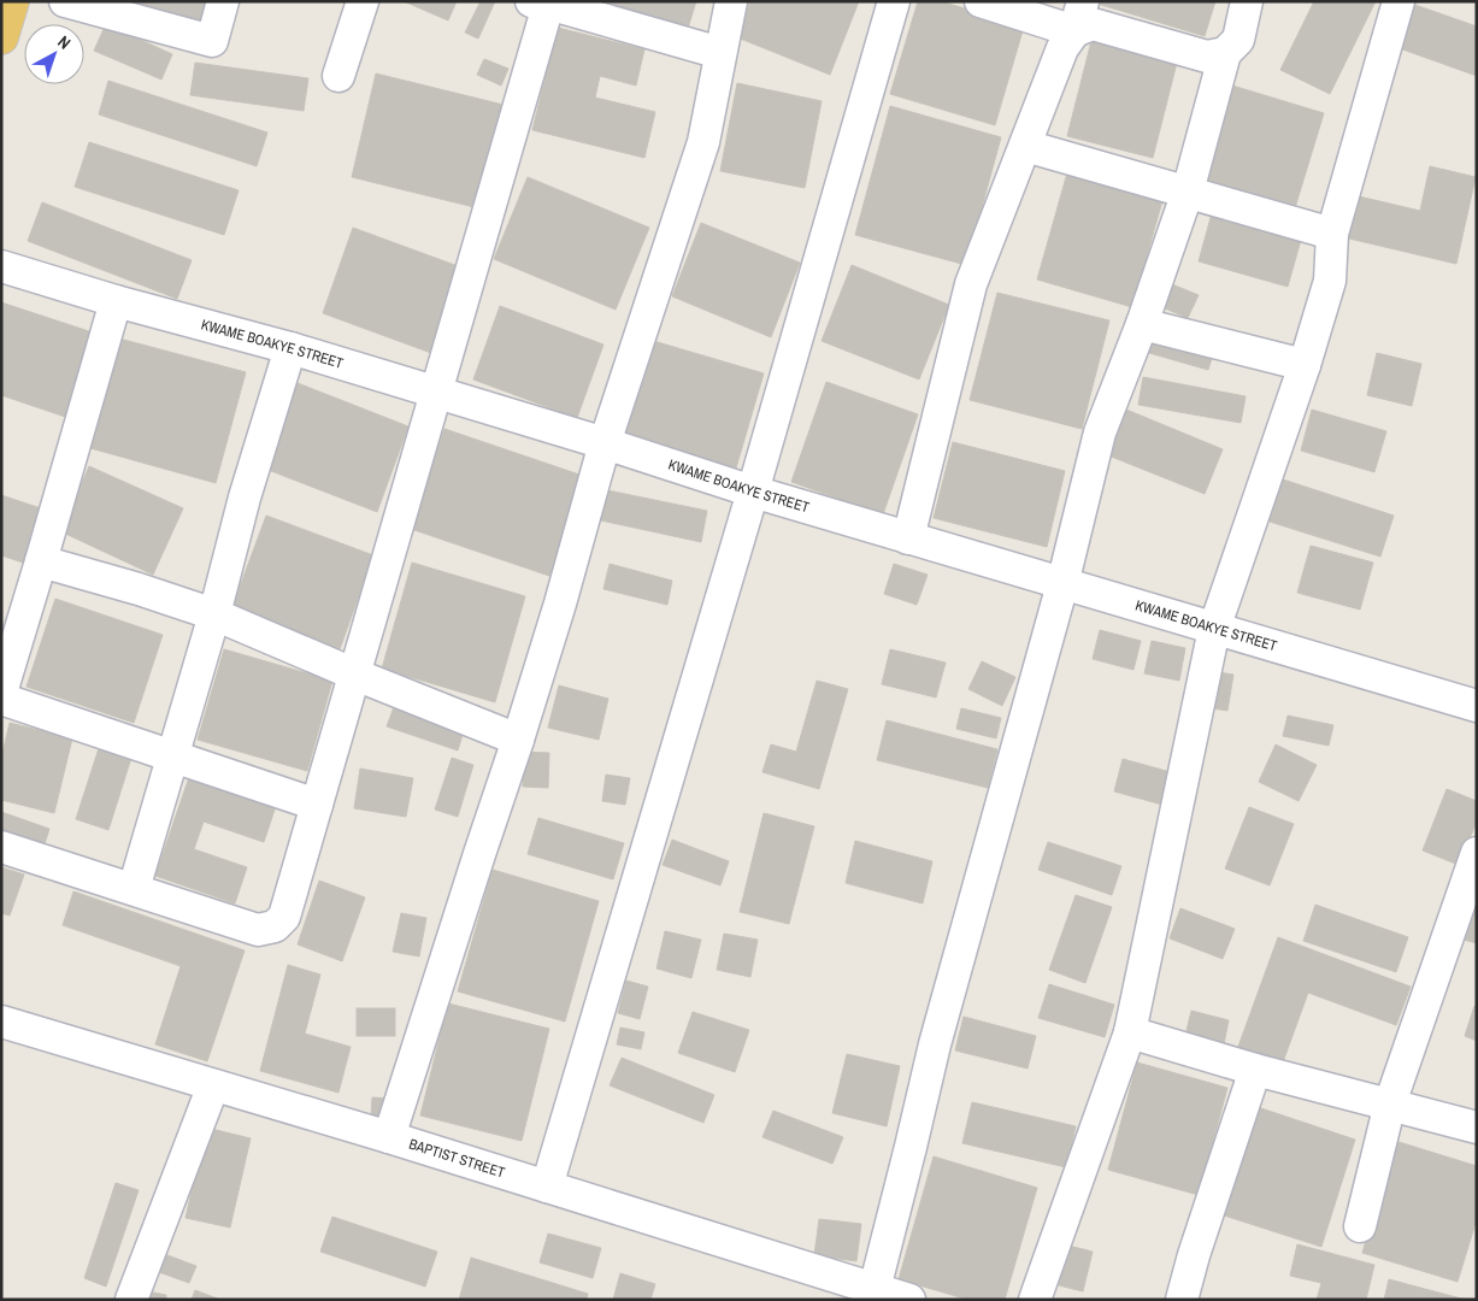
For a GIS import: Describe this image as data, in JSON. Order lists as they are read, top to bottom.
{
  "streets": {
    "street": ["KWAME BOAKYE STREET", "BAPTIST STREET"]
  },
  "north": "top right"
}
